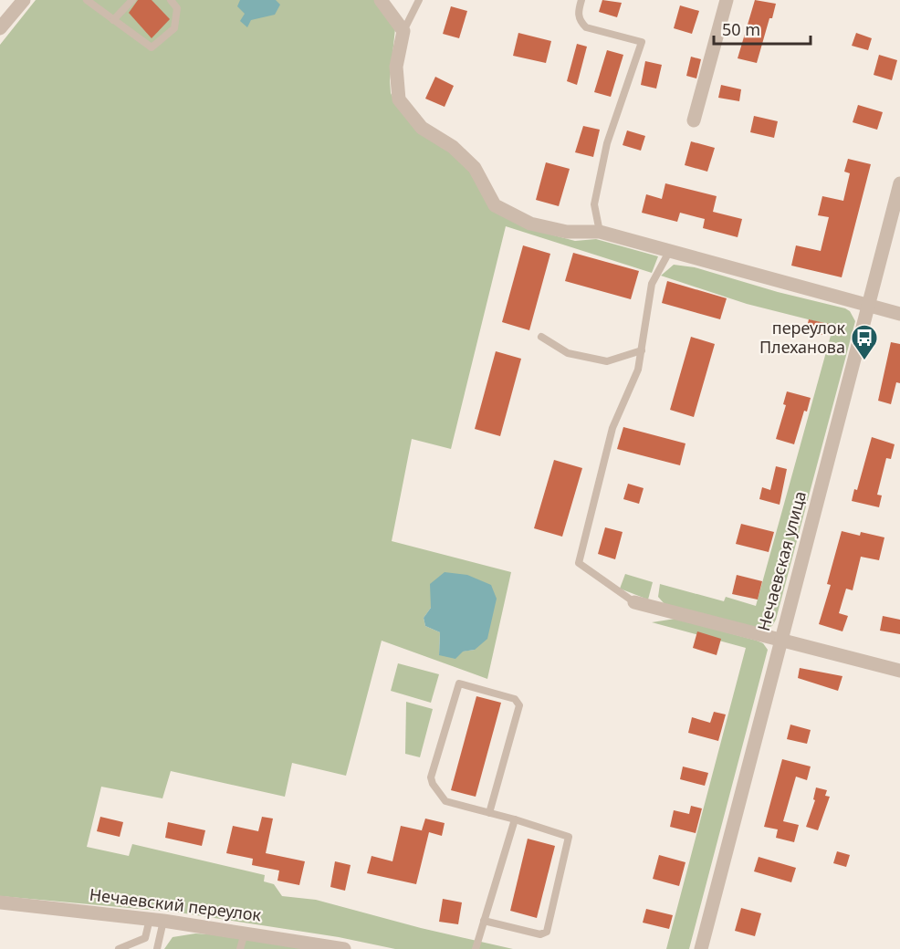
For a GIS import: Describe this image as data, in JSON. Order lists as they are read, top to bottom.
{
  "streets": {
    "street": ["Нечаевская улица", "Нечаевский переулок"]
  },
  "places": {
    "bus stop": ["переулок Плеханова"]
  },
  "scale_bar": "50 m"
}
